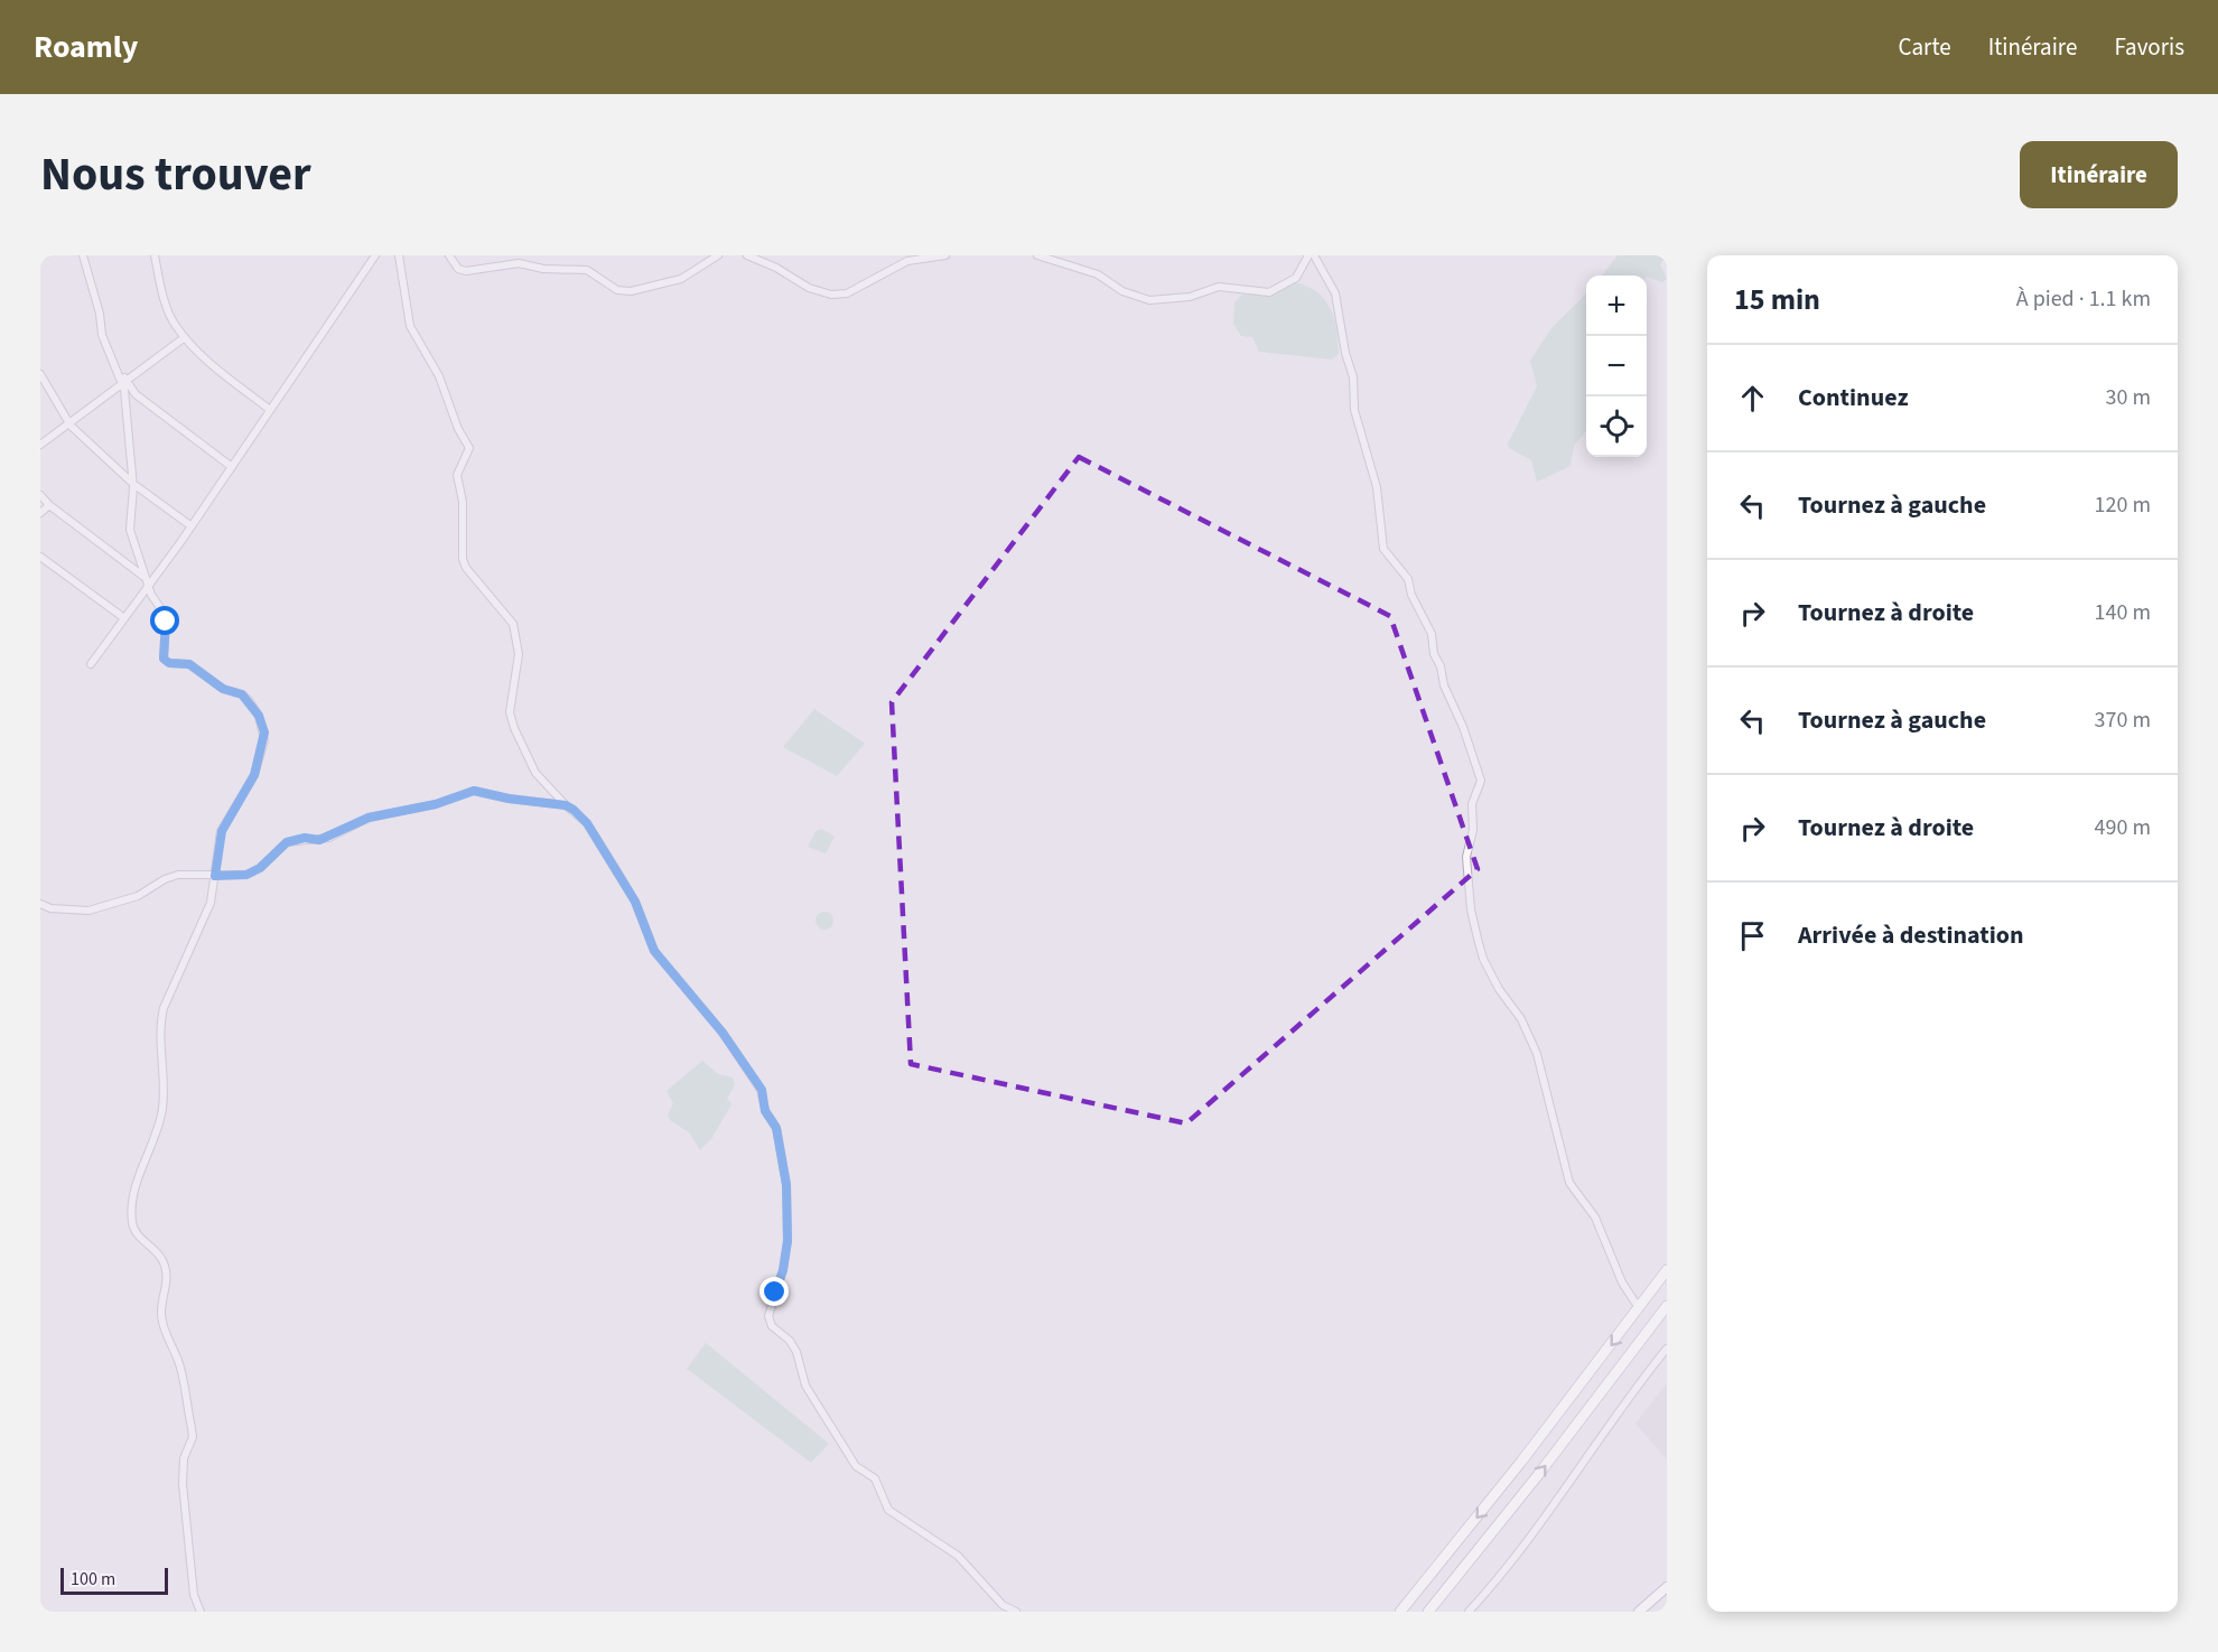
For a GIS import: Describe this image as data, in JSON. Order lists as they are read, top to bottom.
{
  "scale_bar": "100 m",
  "page": {
    "header": "Roamly",
    "nav": ["Carte", "Itinéraire", "Favoris"],
    "title": "Nous trouver",
    "buttons": "Itinéraire",
    "heading": ["15 min", "À pied · 1.1 km"],
    "map_buttons": ["+", "−"],
    "list": [
      ["Continuez", "30 m"],
      ["Tournez à gauche", "120 m"],
      ["Tournez à droite", "140 m"],
      ["Tournez à gauche", "370 m"],
      ["Tournez à droite", "490 m"],
      "Arrivée à destination"
    ],
    "scale": "100 m"
  }
}
